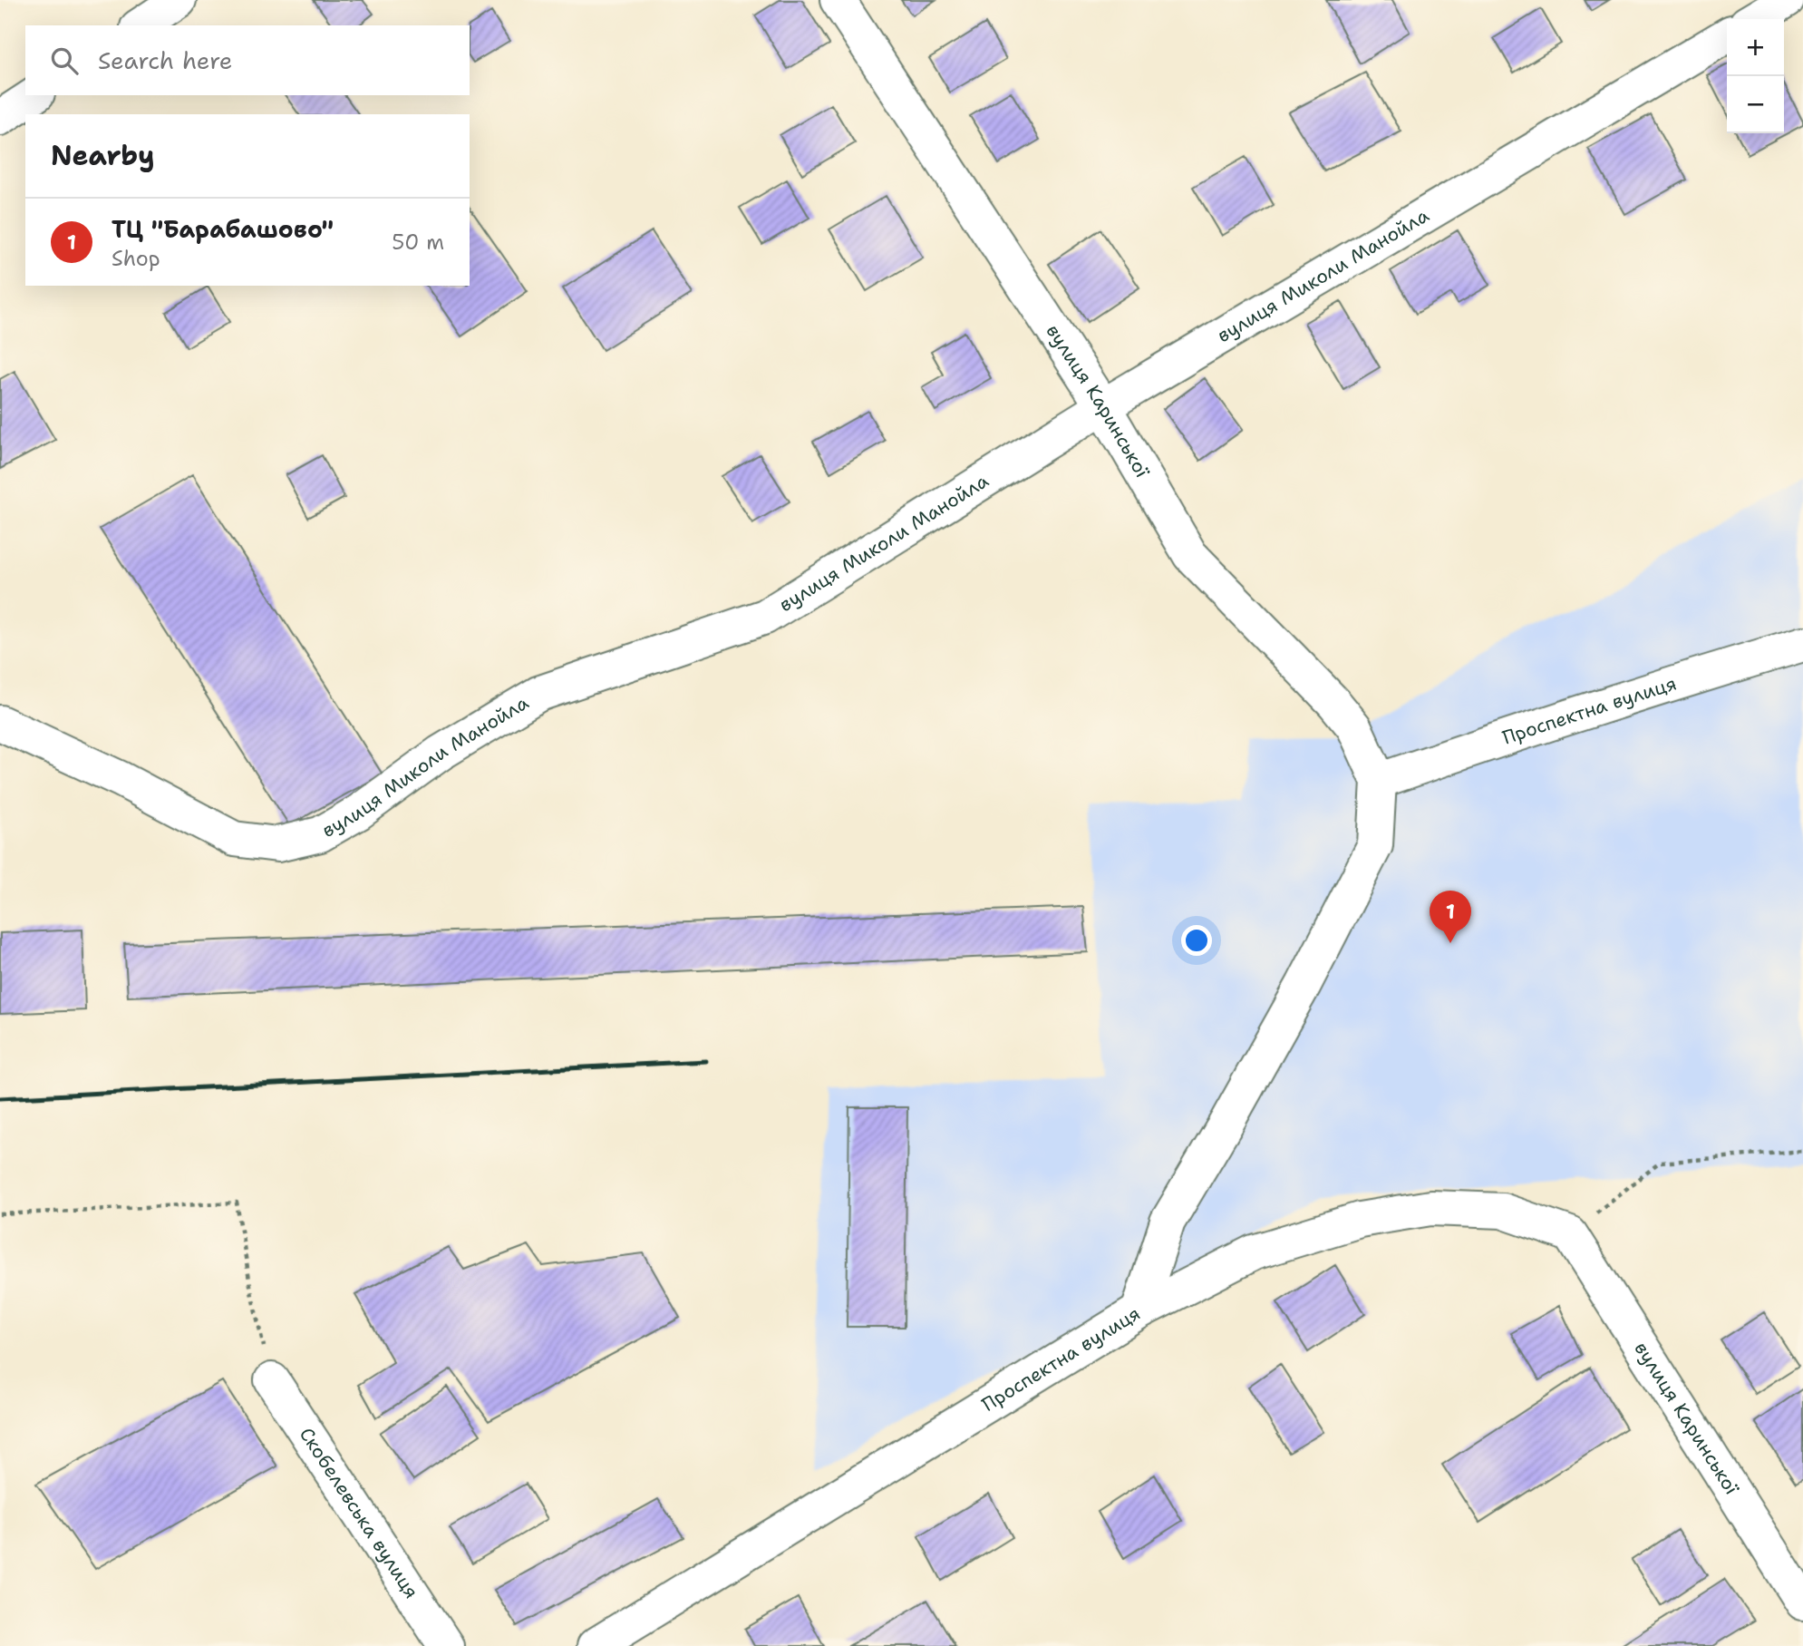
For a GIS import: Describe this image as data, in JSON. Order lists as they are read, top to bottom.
{
  "streets": {
    "street": [
      "вулиця Миколи Манойла",
      "вулиця Каринської",
      "Проспектна вулиця",
      "Скобелевська вулиця"
    ]
  },
  "crossings": [
    ["вулиця Миколи Манойла", "вулиця Каринської"],
    ["вулиця Каринської", "Проспектна вулиця"]
  ],
  "page": {
    "map_buttons": ["+", "−"],
    "search": "Search here",
    "heading": "Nearby",
    "list": [
      {
        "mark": "1",
        "name": "ТЦ \"Барабашово\"",
        "note": "Shop",
        "value": "50 m"
      }
    ],
    "pins": "1"
  }
}
